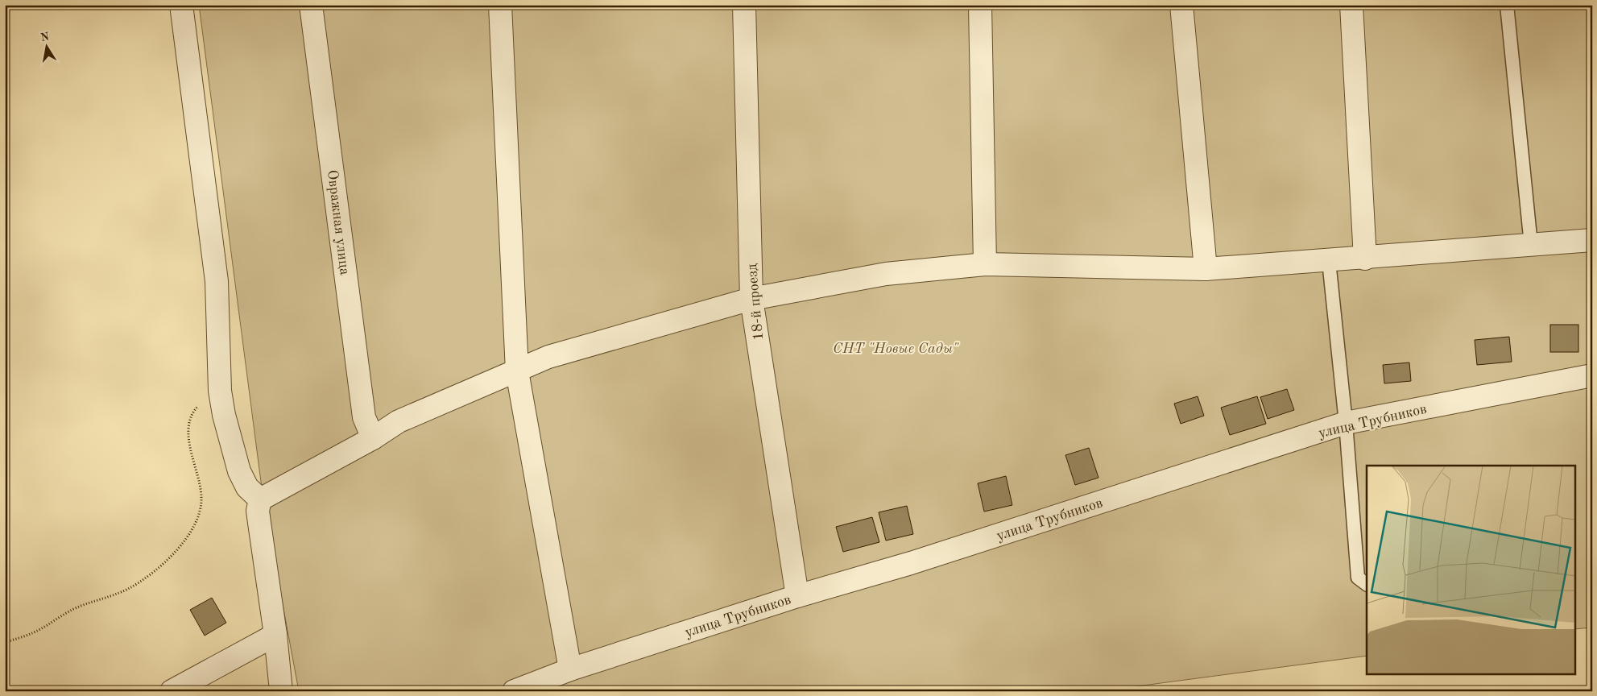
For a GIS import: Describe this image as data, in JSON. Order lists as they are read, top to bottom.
{
  "streets": {
    "street": ["Овражная улица", "18-й проезд", "улица Трубников"]
  },
  "crossings": [
    ["18-й проезд", "улица Трубников"]
  ],
  "parks": ["СНТ \"Новые Сады\""],
  "north": "top"
}
